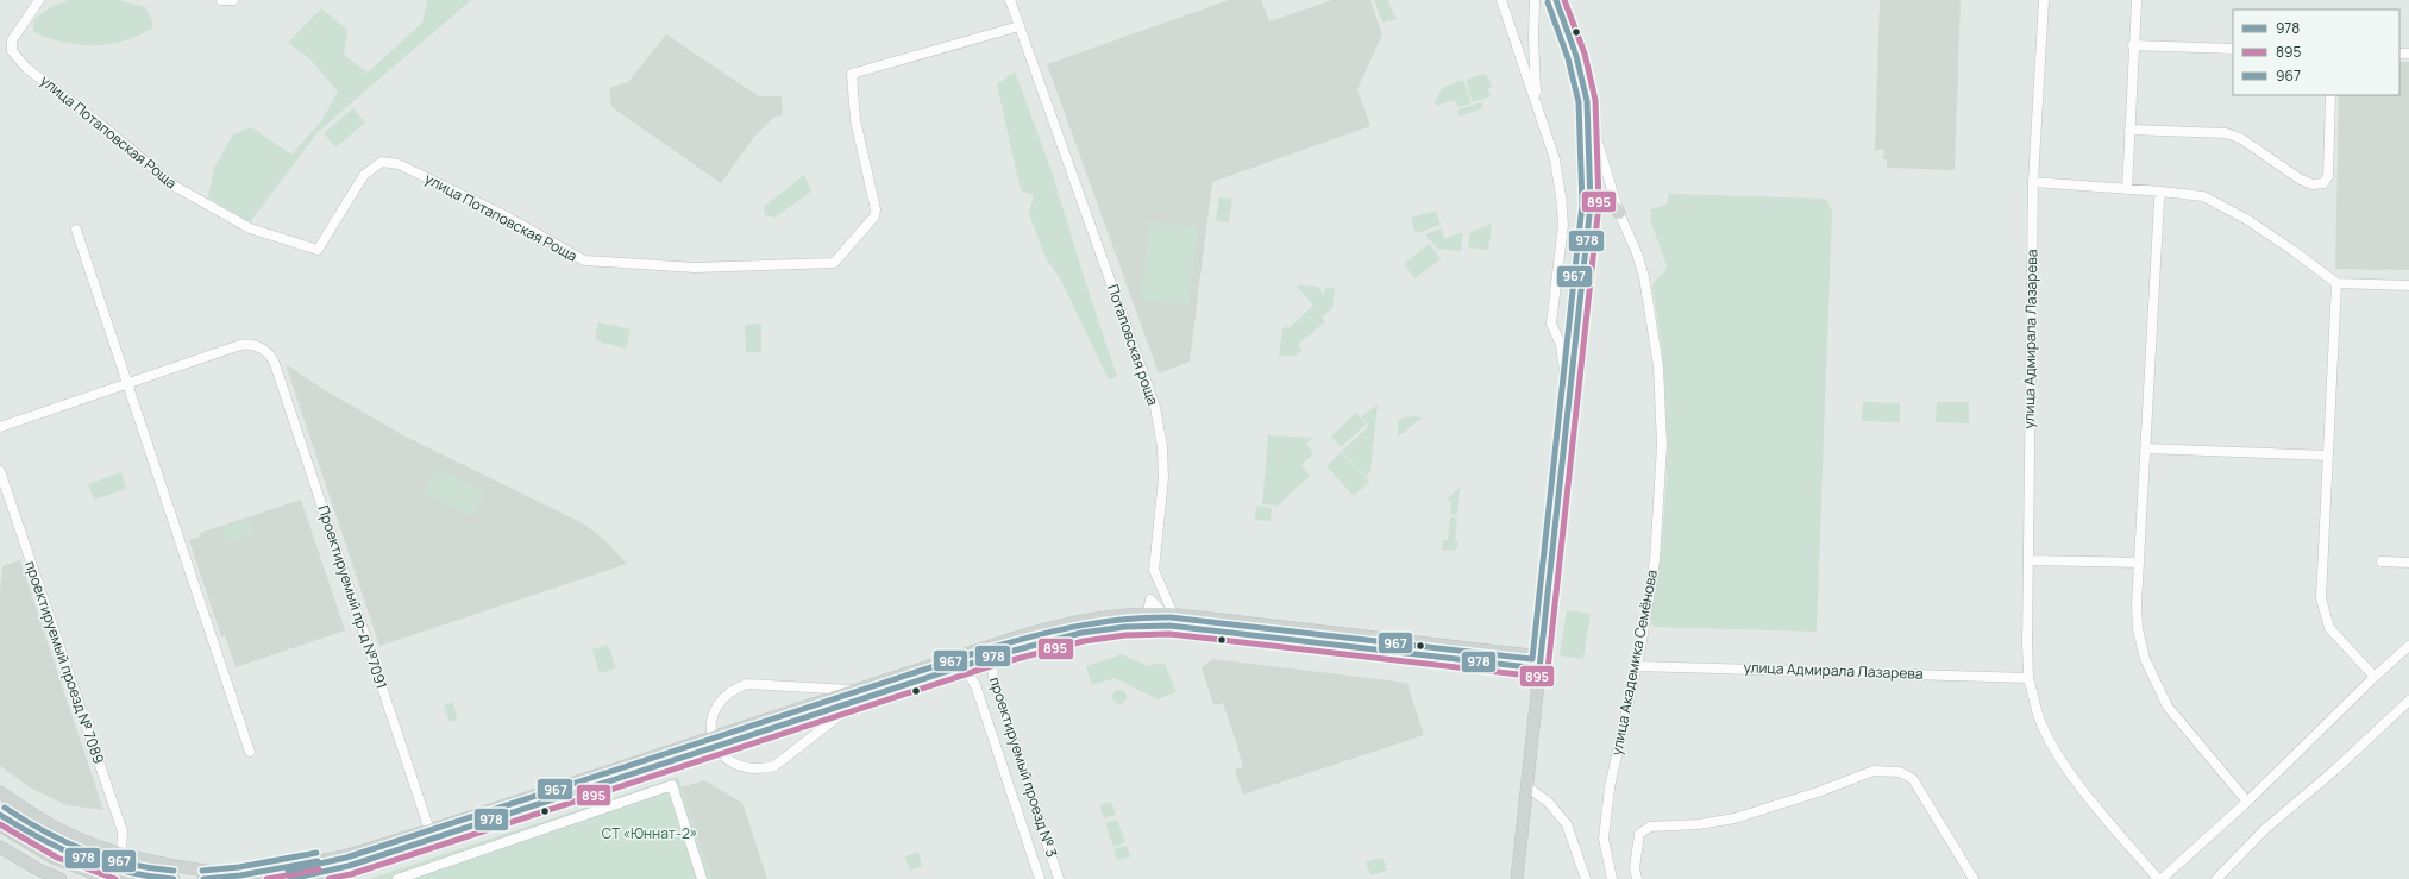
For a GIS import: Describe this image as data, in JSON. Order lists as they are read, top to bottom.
{
  "streets": {
    "main road": ["улица Академика Семёнова"],
    "street": [
      "улица Потаповская Роща",
      "улица Адмирала Лазарева",
      "Потаповская роща",
      "Проектируемый пр-д №7091",
      "проектируемый проезд № 7089",
      "проектируемый проезд № 3"
    ]
  },
  "crossings": [
    ["улица Потаповская Роща", "Потаповская роща"],
    ["улица Адмирала Лазарева", "улица Академика Семёнова"]
  ],
  "parks": ["СТ «Юннат-2»"],
  "lines": ["transit line 978", "transit line 895", "transit line 967"],
  "legend": ["978", "895", "967"]
}
